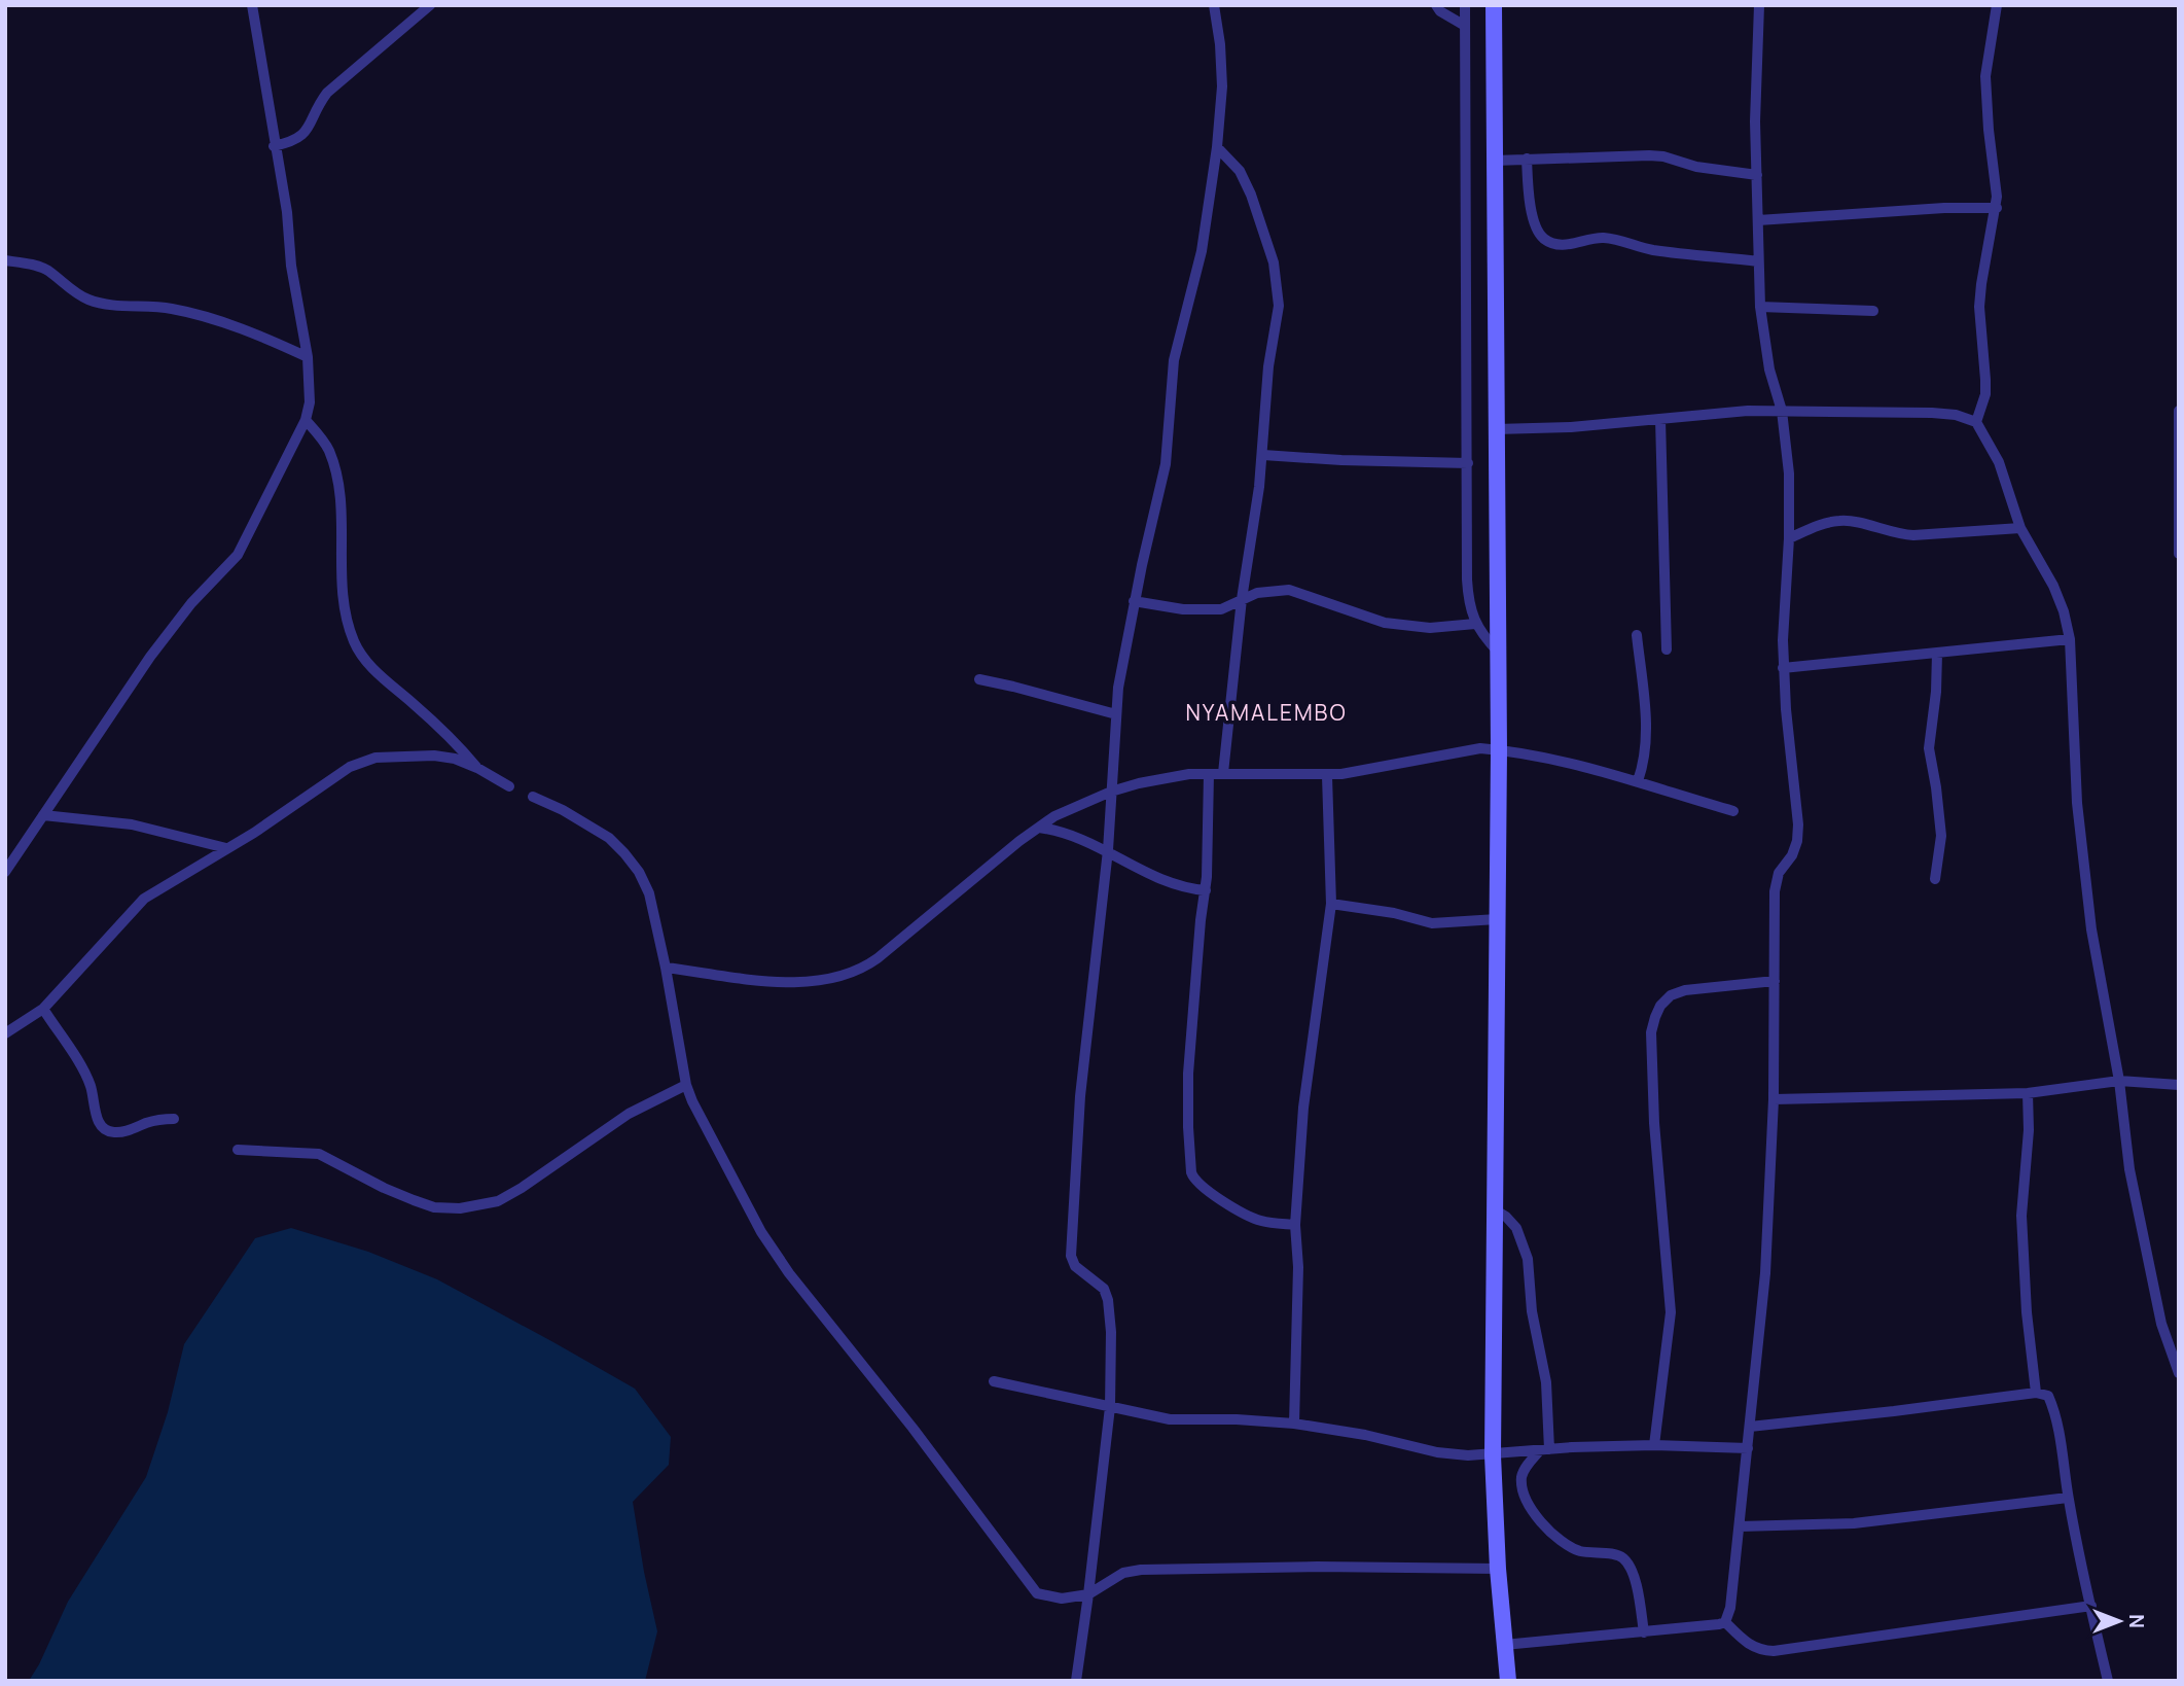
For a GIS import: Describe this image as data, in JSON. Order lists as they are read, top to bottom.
{
  "districts": ["NYAMALEMBO"],
  "north": "right"
}
